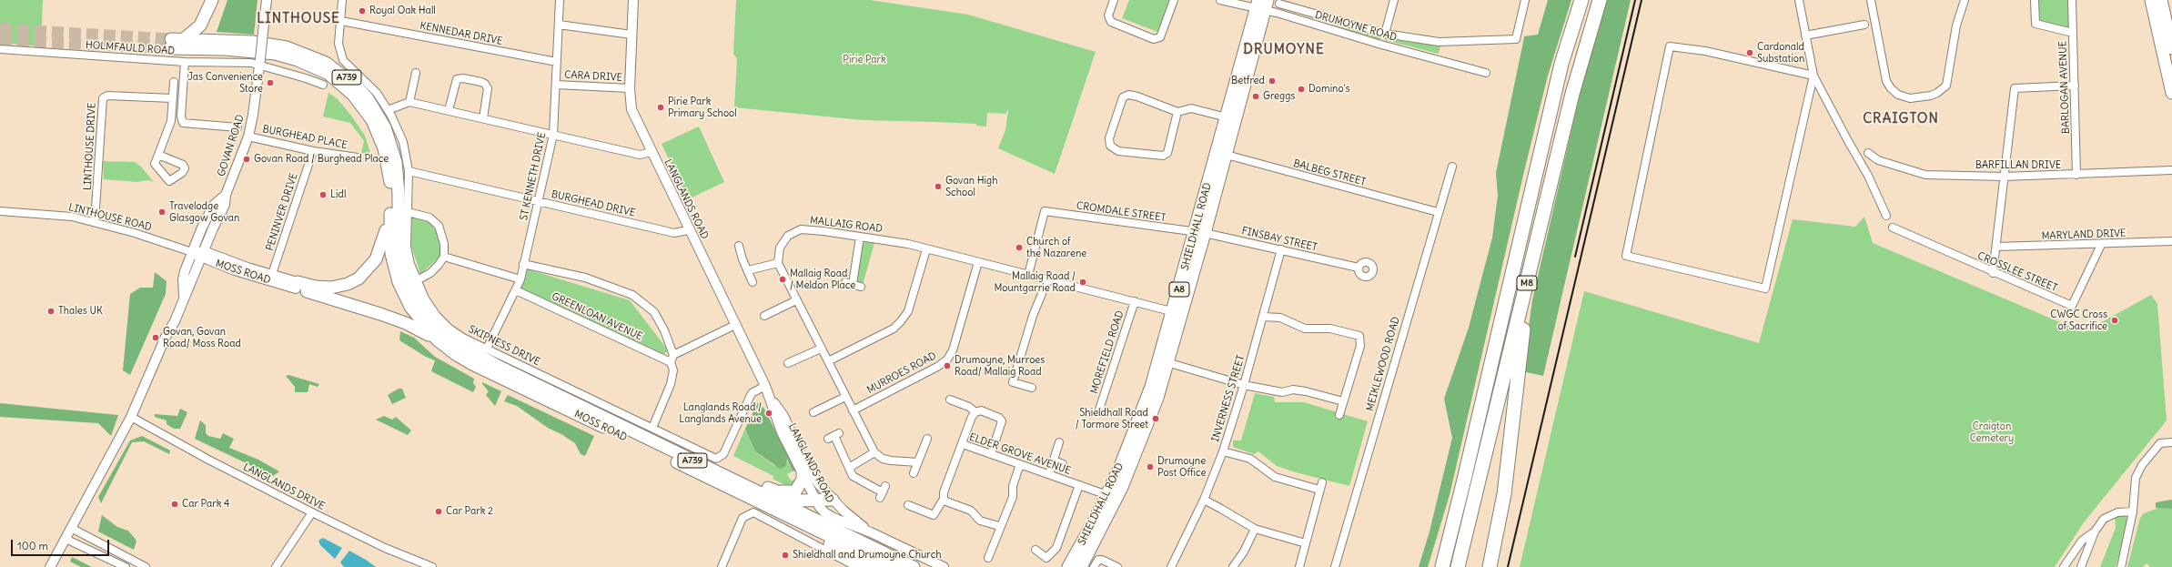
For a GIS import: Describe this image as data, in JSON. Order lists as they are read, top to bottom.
{
  "streets": {
    "highway": ["M8"],
    "main road": [
      "A739",
      "SHIELDHALL ROAD",
      "MOSS ROAD",
      "A8"
    ],
    "street": [
      "DRUMOYNE ROAD",
      "KENNEDAR DRIVE",
      "HOLMFAULD ROAD",
      "CARA DRIVE",
      "BARLOGAN AVENUE",
      "BURGHEAD PLACE",
      "GOVAN ROAD",
      "LINTHOUSE DRIVE",
      "BARFILLAN DRIVE",
      "BALBEG STREET",
      "ST KENNETH DRIVE",
      "LANGLANDS ROAD",
      "BURGHEAD DRIVE",
      "PENINVER DRIVE",
      "CROMDALE STREET",
      "LINTHOUSE ROAD",
      "MALLAIG ROAD",
      "MARYLAND DRIVE",
      "FINSBAY STREET",
      "CROSSLEE STREET",
      "GREENLOAN AVENUE",
      "SKIPNESS DRIVE",
      "MOREFIELD ROAD",
      "MEIKLEWOOD ROAD",
      "MURROES ROAD",
      "INVERNESS STREET",
      "ELDER GROVE AVENUE",
      "LANGLANDS DRIVE"
    ]
  },
  "crossings": [
    ["DRUMOYNE ROAD", "SHIELDHALL ROAD"],
    ["KENNEDAR DRIVE", "ST KENNETH DRIVE"],
    ["KENNEDAR DRIVE", "SKIPNESS DRIVE"],
    ["HOLMFAULD ROAD", "GOVAN ROAD"],
    ["CARA DRIVE", "ST KENNETH DRIVE"],
    ["CARA DRIVE", "LANGLANDS ROAD"],
    ["A739", "MOSS ROAD"],
    ["BARLOGAN AVENUE", "BARFILLAN DRIVE"],
    ["BURGHEAD PLACE", "GOVAN ROAD"],
    ["BURGHEAD PLACE", "PENINVER DRIVE"],
    ["GOVAN ROAD", "MOSS ROAD"],
    ["GOVAN ROAD", "LANGLANDS DRIVE"],
    ["LINTHOUSE DRIVE", "LINTHOUSE ROAD"],
    ["BALBEG STREET", "SHIELDHALL ROAD"],
    ["BALBEG STREET", "MEIKLEWOOD ROAD"],
    ["ST KENNETH DRIVE", "BURGHEAD DRIVE"],
    ["ST KENNETH DRIVE", "GREENLOAN AVENUE"],
    ["ST KENNETH DRIVE", "SKIPNESS DRIVE"],
    ["LANGLANDS ROAD", "BURGHEAD DRIVE"],
    ["LANGLANDS ROAD", "SKIPNESS DRIVE"],
    ["BURGHEAD DRIVE", "SKIPNESS DRIVE"],
    ["PENINVER DRIVE", "MOSS ROAD"],
    ["CROMDALE STREET", "MALLAIG ROAD"],
    ["CROMDALE STREET", "SHIELDHALL ROAD"],
    ["CROMDALE STREET", "FINSBAY STREET"],
    ["MALLAIG ROAD", "SHIELDHALL ROAD"],
    ["MALLAIG ROAD", "MOREFIELD ROAD"],
    ["MALLAIG ROAD", "MURROES ROAD"],
    ["SHIELDHALL ROAD", "FINSBAY STREET"],
    ["SHIELDHALL ROAD", "ELDER GROVE AVENUE"],
    ["MARYLAND DRIVE", "CROSSLEE STREET"],
    ["FINSBAY STREET", "INVERNESS STREET"]
  ],
  "districts": ["LINTHOUSE", "DRUMOYNE", "CRAIGTON"],
  "parks": ["Pirie Park", "Craigton Cemetery"],
  "places": [
    "Royal Oak Hall",
    "Cardonald Substation",
    "Betfred",
    "Jas Convenience Store",
    "Domino's",
    "Greggs",
    "Pirie Park Primary School",
    "Govan Road / Burghead Place",
    "Govan High School",
    "Lidl",
    "Travelodge Glasgow Govan",
    "Church of the Nazarene",
    "Mallaig Road / Meldon Place",
    "Mallaig Road / Mountgarrie Road",
    "Thales UK",
    "CWGC Cross of Sacrifice",
    "Govan, Govan Road/ Moss Road",
    "Drumoyne, Murroes Road/ Mallaig Road",
    "Langlands Road / Langlands Avenue",
    "Shieldhall Road / Tormore Street",
    "Drumoyne Post Office",
    "Car Park 4",
    "Car Park 2",
    "Shieldhall and Drumoyne Church"
  ],
  "scale_bar": "100 m"
}
